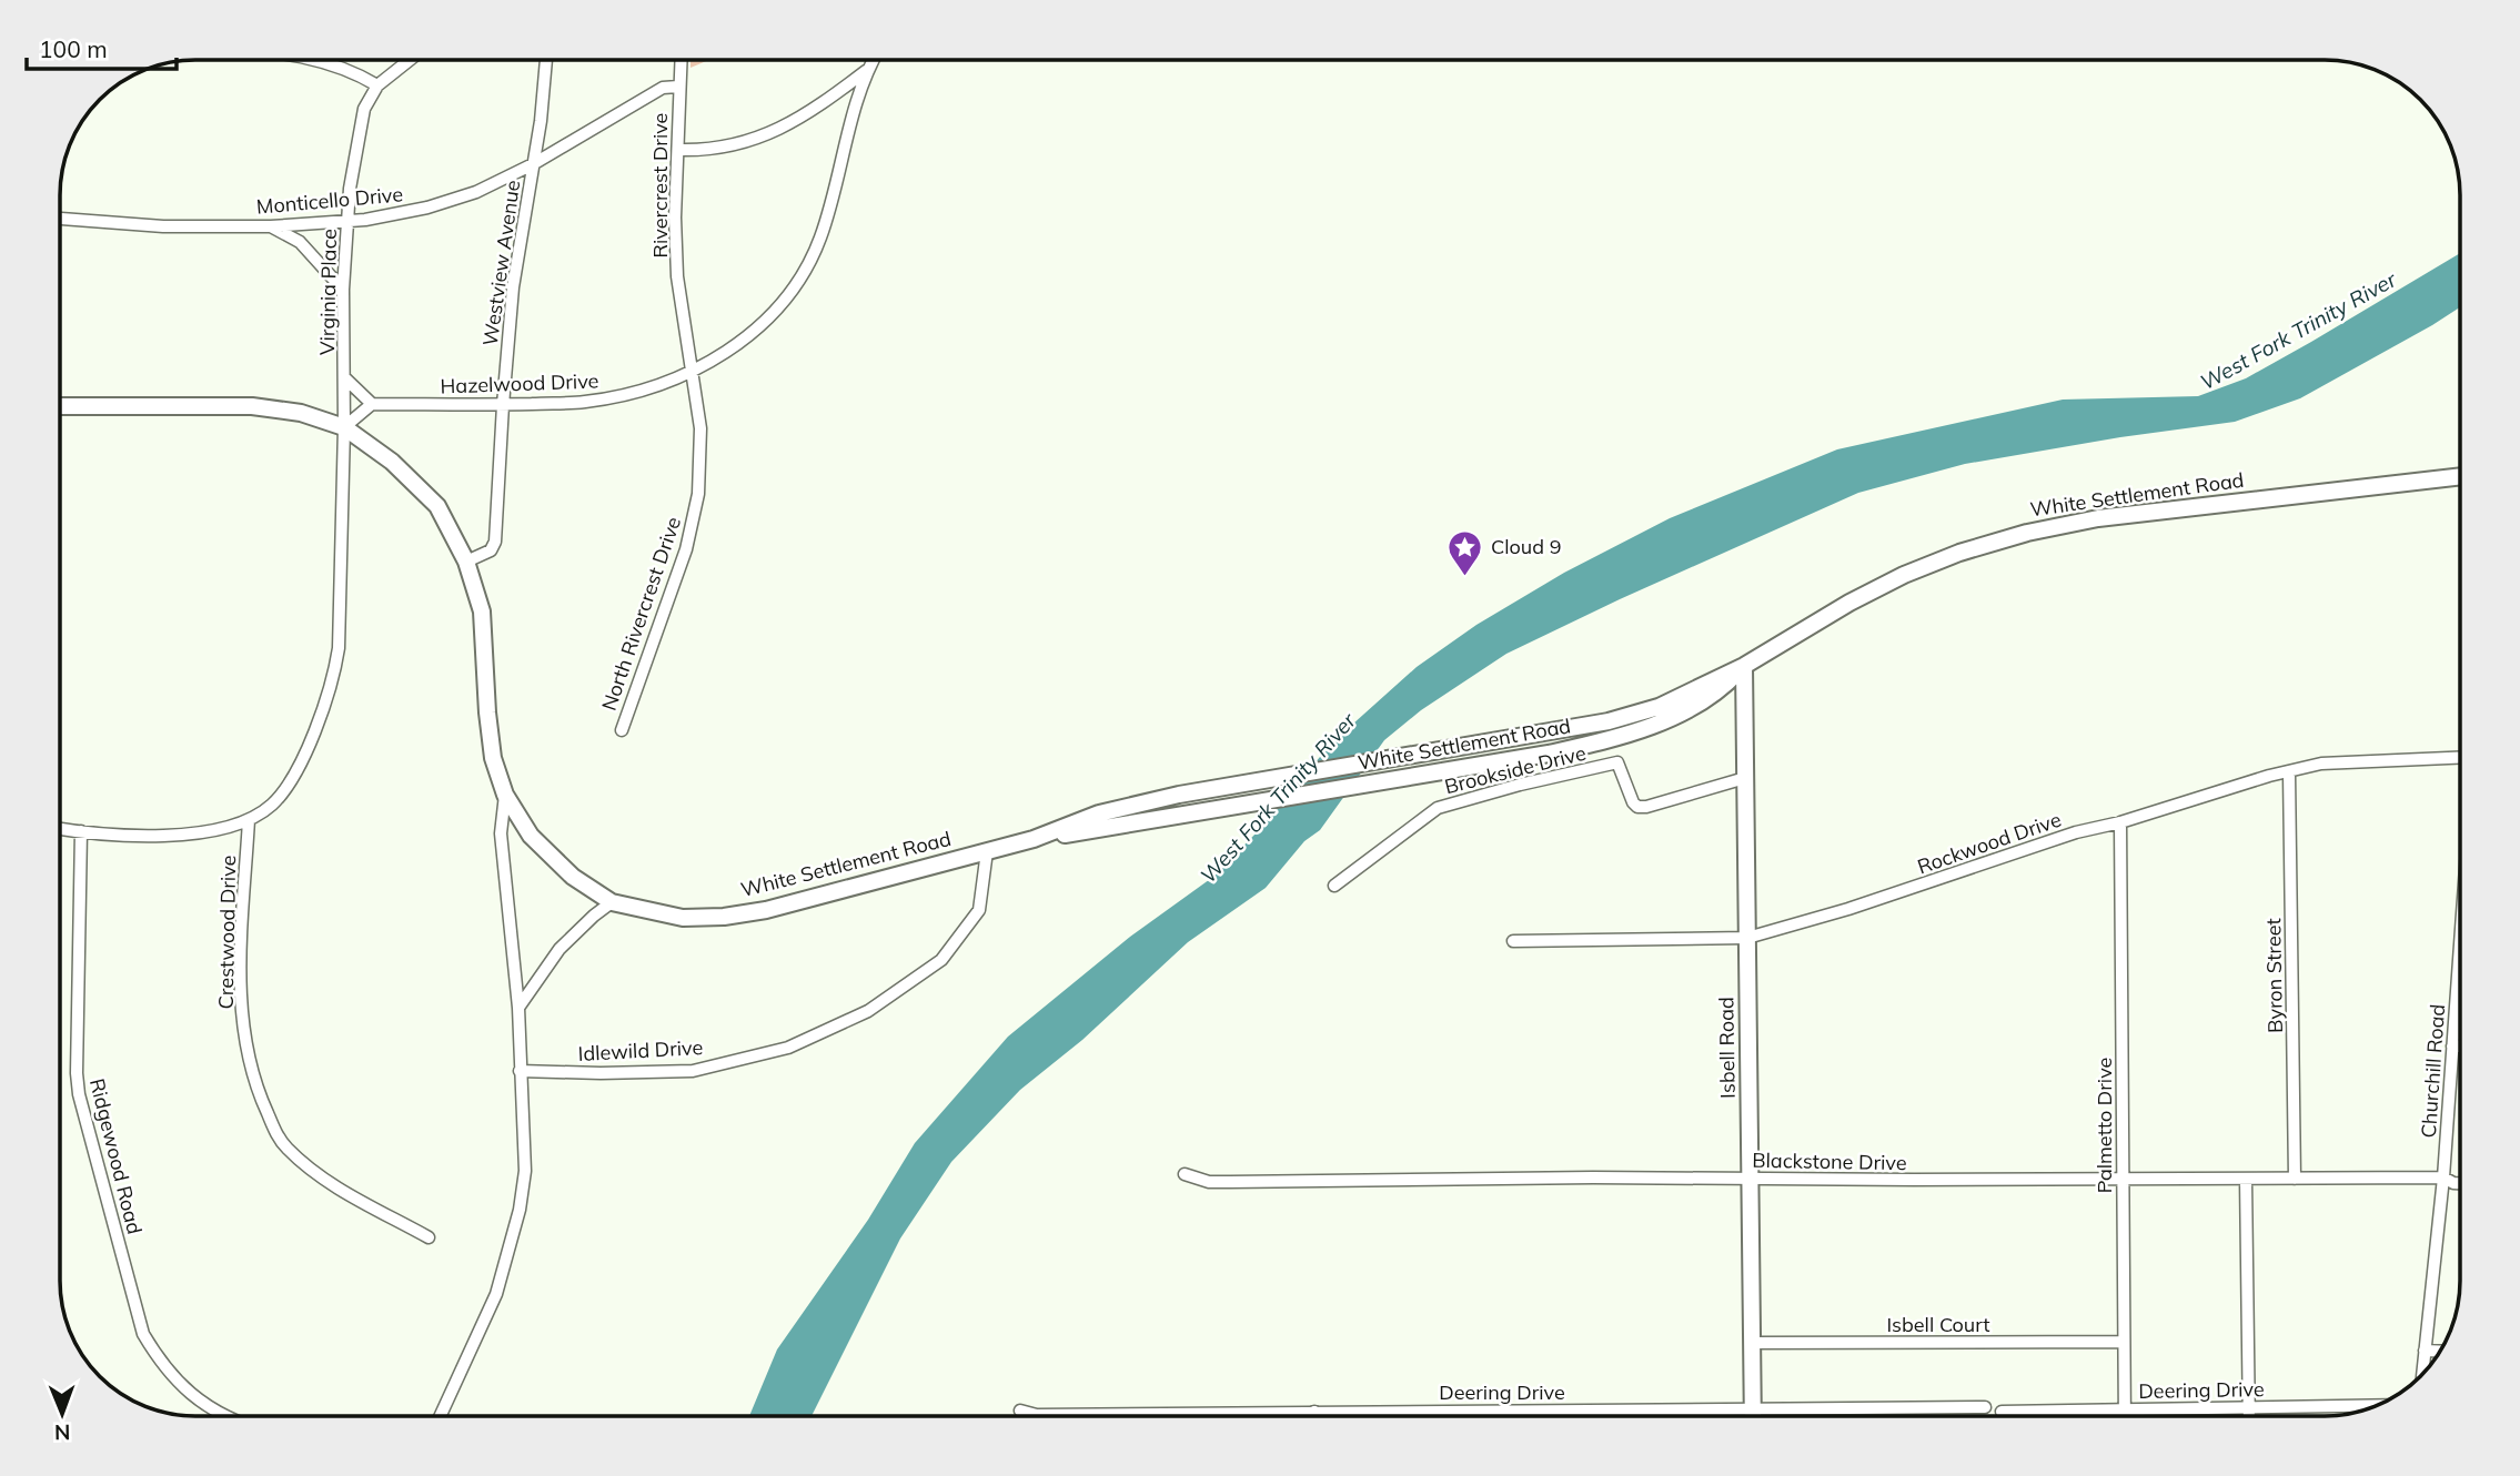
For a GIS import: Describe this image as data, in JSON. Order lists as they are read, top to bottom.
{
  "streets": {
    "main road": ["White Settlement Road", "Isbell Road"],
    "street": [
      "Rivercrest Drive",
      "Monticello Drive",
      "Westview Avenue",
      "Virginia Place",
      "Hazelwood Drive",
      "North Rivercrest Drive",
      "Brookside Drive",
      "Rockwood Drive",
      "Crestwood Drive",
      "Byron Street",
      "Idlewild Drive",
      "Churchill Road",
      "Palmetto Drive",
      "Ridgewood Road",
      "Blackstone Drive",
      "Isbell Court",
      "Deering Drive"
    ]
  },
  "crossings": [
    ["Rivercrest Drive", "Monticello Drive"],
    ["Rivercrest Drive", "Hazelwood Drive"],
    ["Rivercrest Drive", "North Rivercrest Drive"],
    ["Monticello Drive", "Westview Avenue"],
    ["Monticello Drive", "Virginia Place"],
    ["Westview Avenue", "Hazelwood Drive"],
    ["Westview Avenue", "White Settlement Road"],
    ["Virginia Place", "White Settlement Road"],
    ["Virginia Place", "Crestwood Drive"],
    ["Hazelwood Drive", "North Rivercrest Drive"],
    ["White Settlement Road", "Crestwood Drive"],
    ["White Settlement Road", "Isbell Road"],
    ["White Settlement Road", "Idlewild Drive"],
    ["Brookside Drive", "Isbell Road"],
    ["Rockwood Drive", "Byron Street"],
    ["Rockwood Drive", "Isbell Road"],
    ["Rockwood Drive", "Palmetto Drive"],
    ["Crestwood Drive", "Ridgewood Road"],
    ["Byron Street", "Blackstone Drive"],
    ["Isbell Road", "Blackstone Drive"],
    ["Isbell Road", "Isbell Court"],
    ["Isbell Road", "Deering Drive"],
    ["Churchill Road", "Blackstone Drive"],
    ["Palmetto Drive", "Blackstone Drive"],
    ["Palmetto Drive", "Isbell Court"],
    ["Palmetto Drive", "Deering Drive"]
  ],
  "water": ["West Fork Trinity River"],
  "places": {
    "place": ["Cloud 9"]
  },
  "scale_bar": "100 m",
  "north": "bottom"
}
